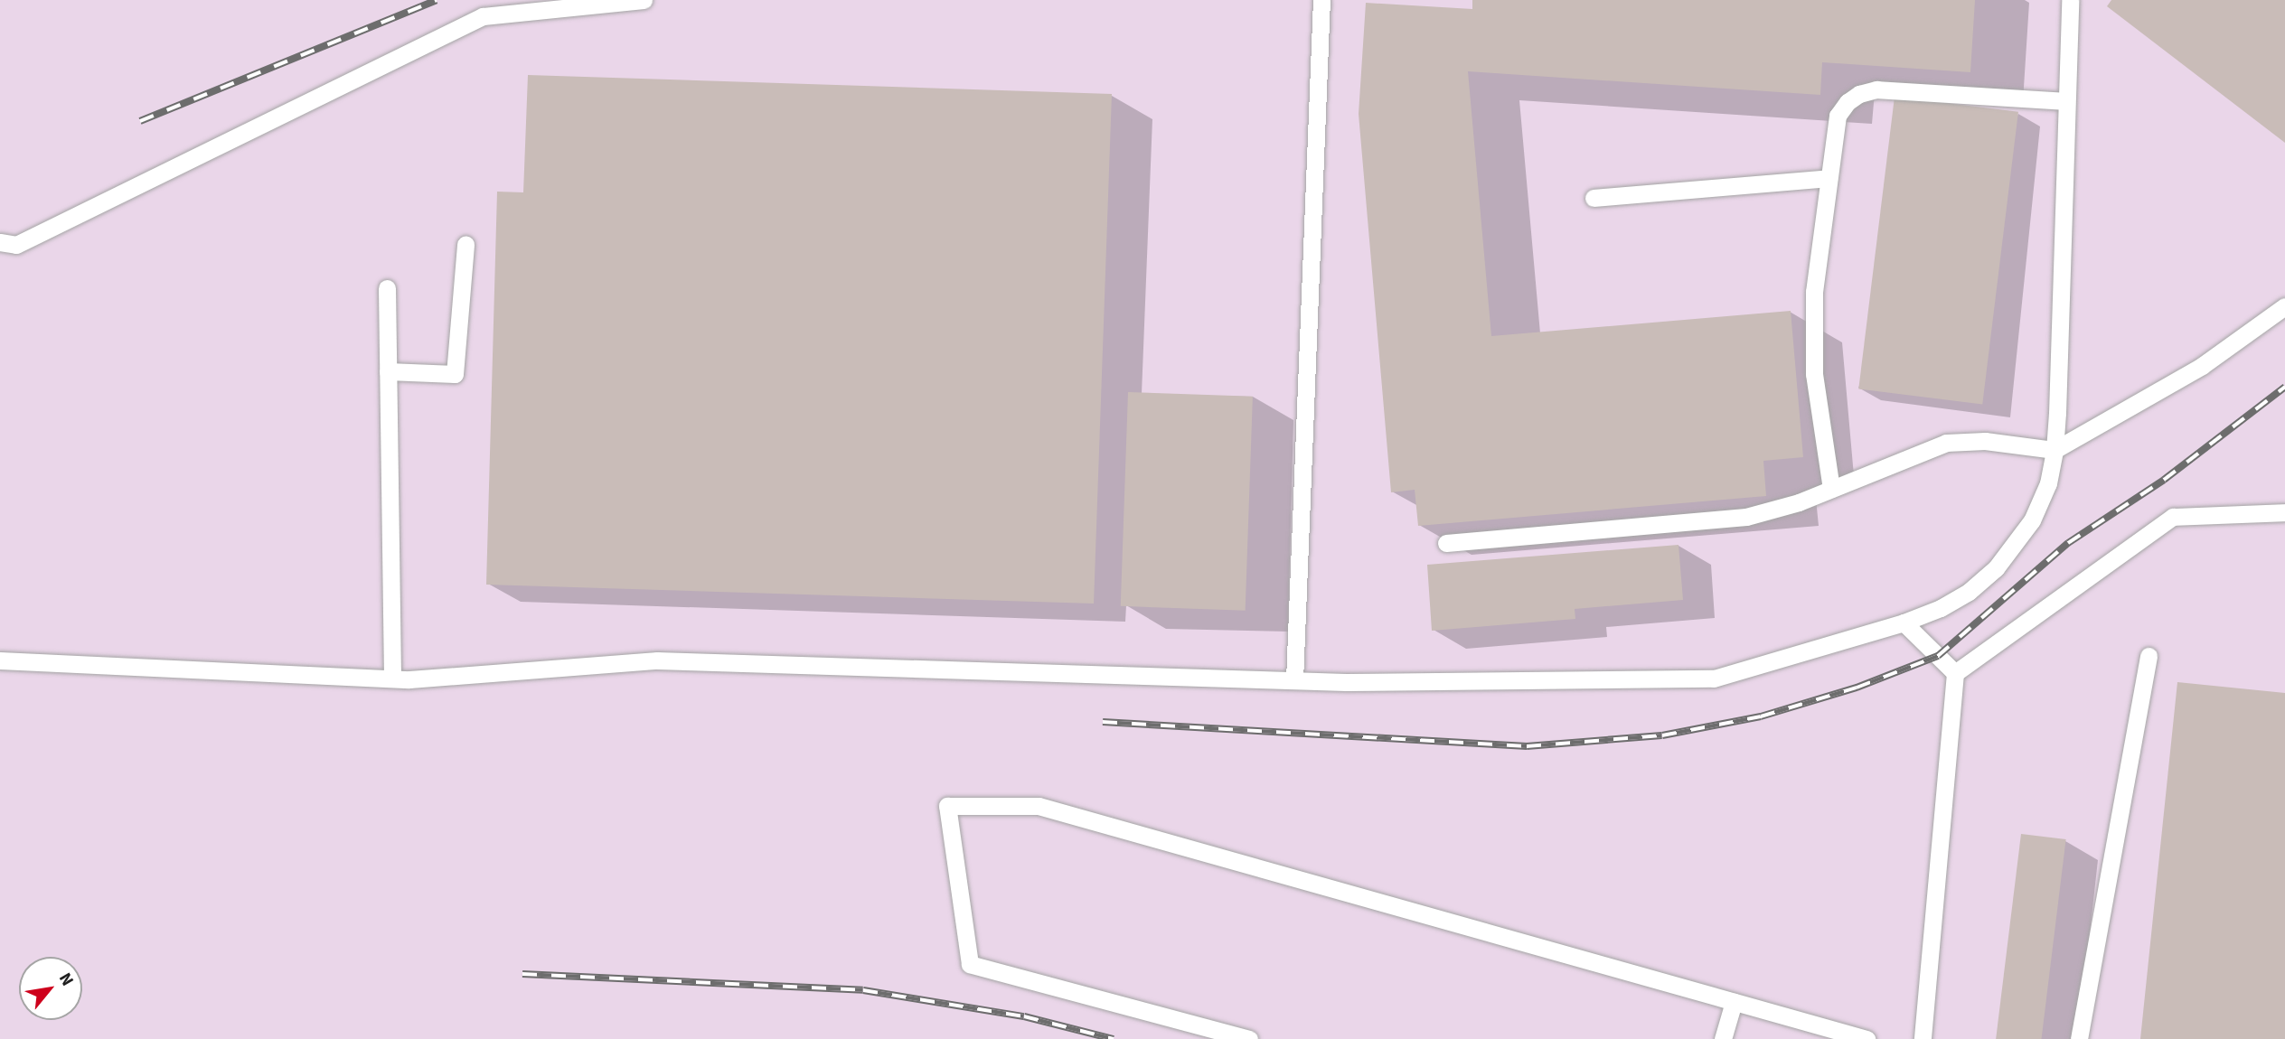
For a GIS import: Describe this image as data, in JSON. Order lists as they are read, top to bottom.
{
  "north": "top right"
}
